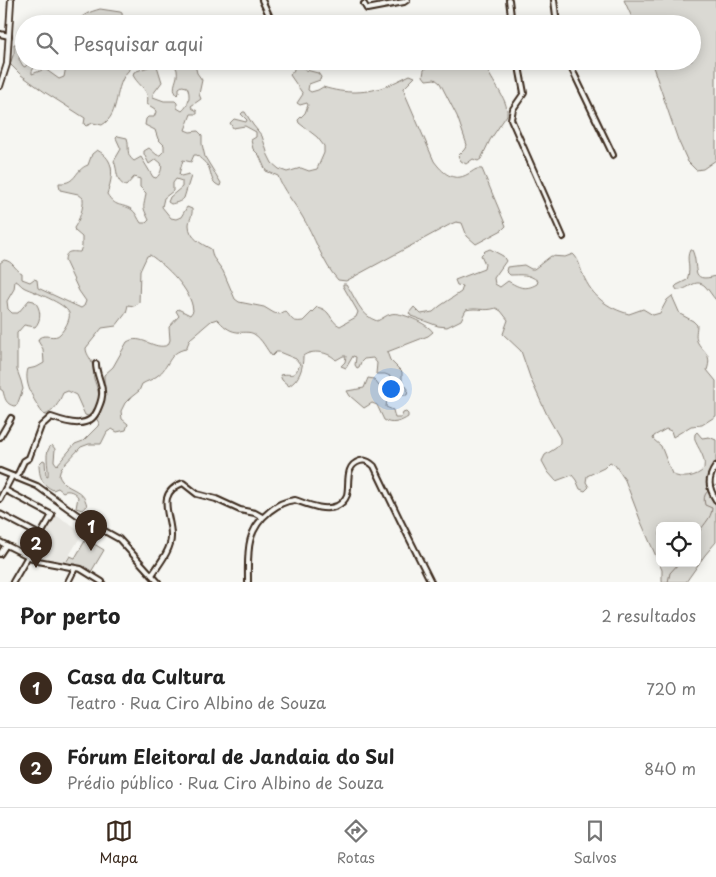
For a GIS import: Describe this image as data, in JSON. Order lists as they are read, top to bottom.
{
  "page": {
    "search": "Pesquisar aqui",
    "pins": ["1", "2"],
    "heading": ["Por perto", "2 resultados"],
    "list": [
      {
        "mark": "1",
        "name": "Casa da Cultura",
        "note": "Teatro · Rua Ciro Albino de Souza",
        "value": "720 m"
      },
      {
        "mark": "2",
        "name": "Fórum Eleitoral de Jandaia do Sul",
        "note": "Prédio público · Rua Ciro Albino de Souza",
        "value": "840 m"
      }
    ],
    "nav": ["Mapa", "Rotas", "Salvos"]
  }
}
